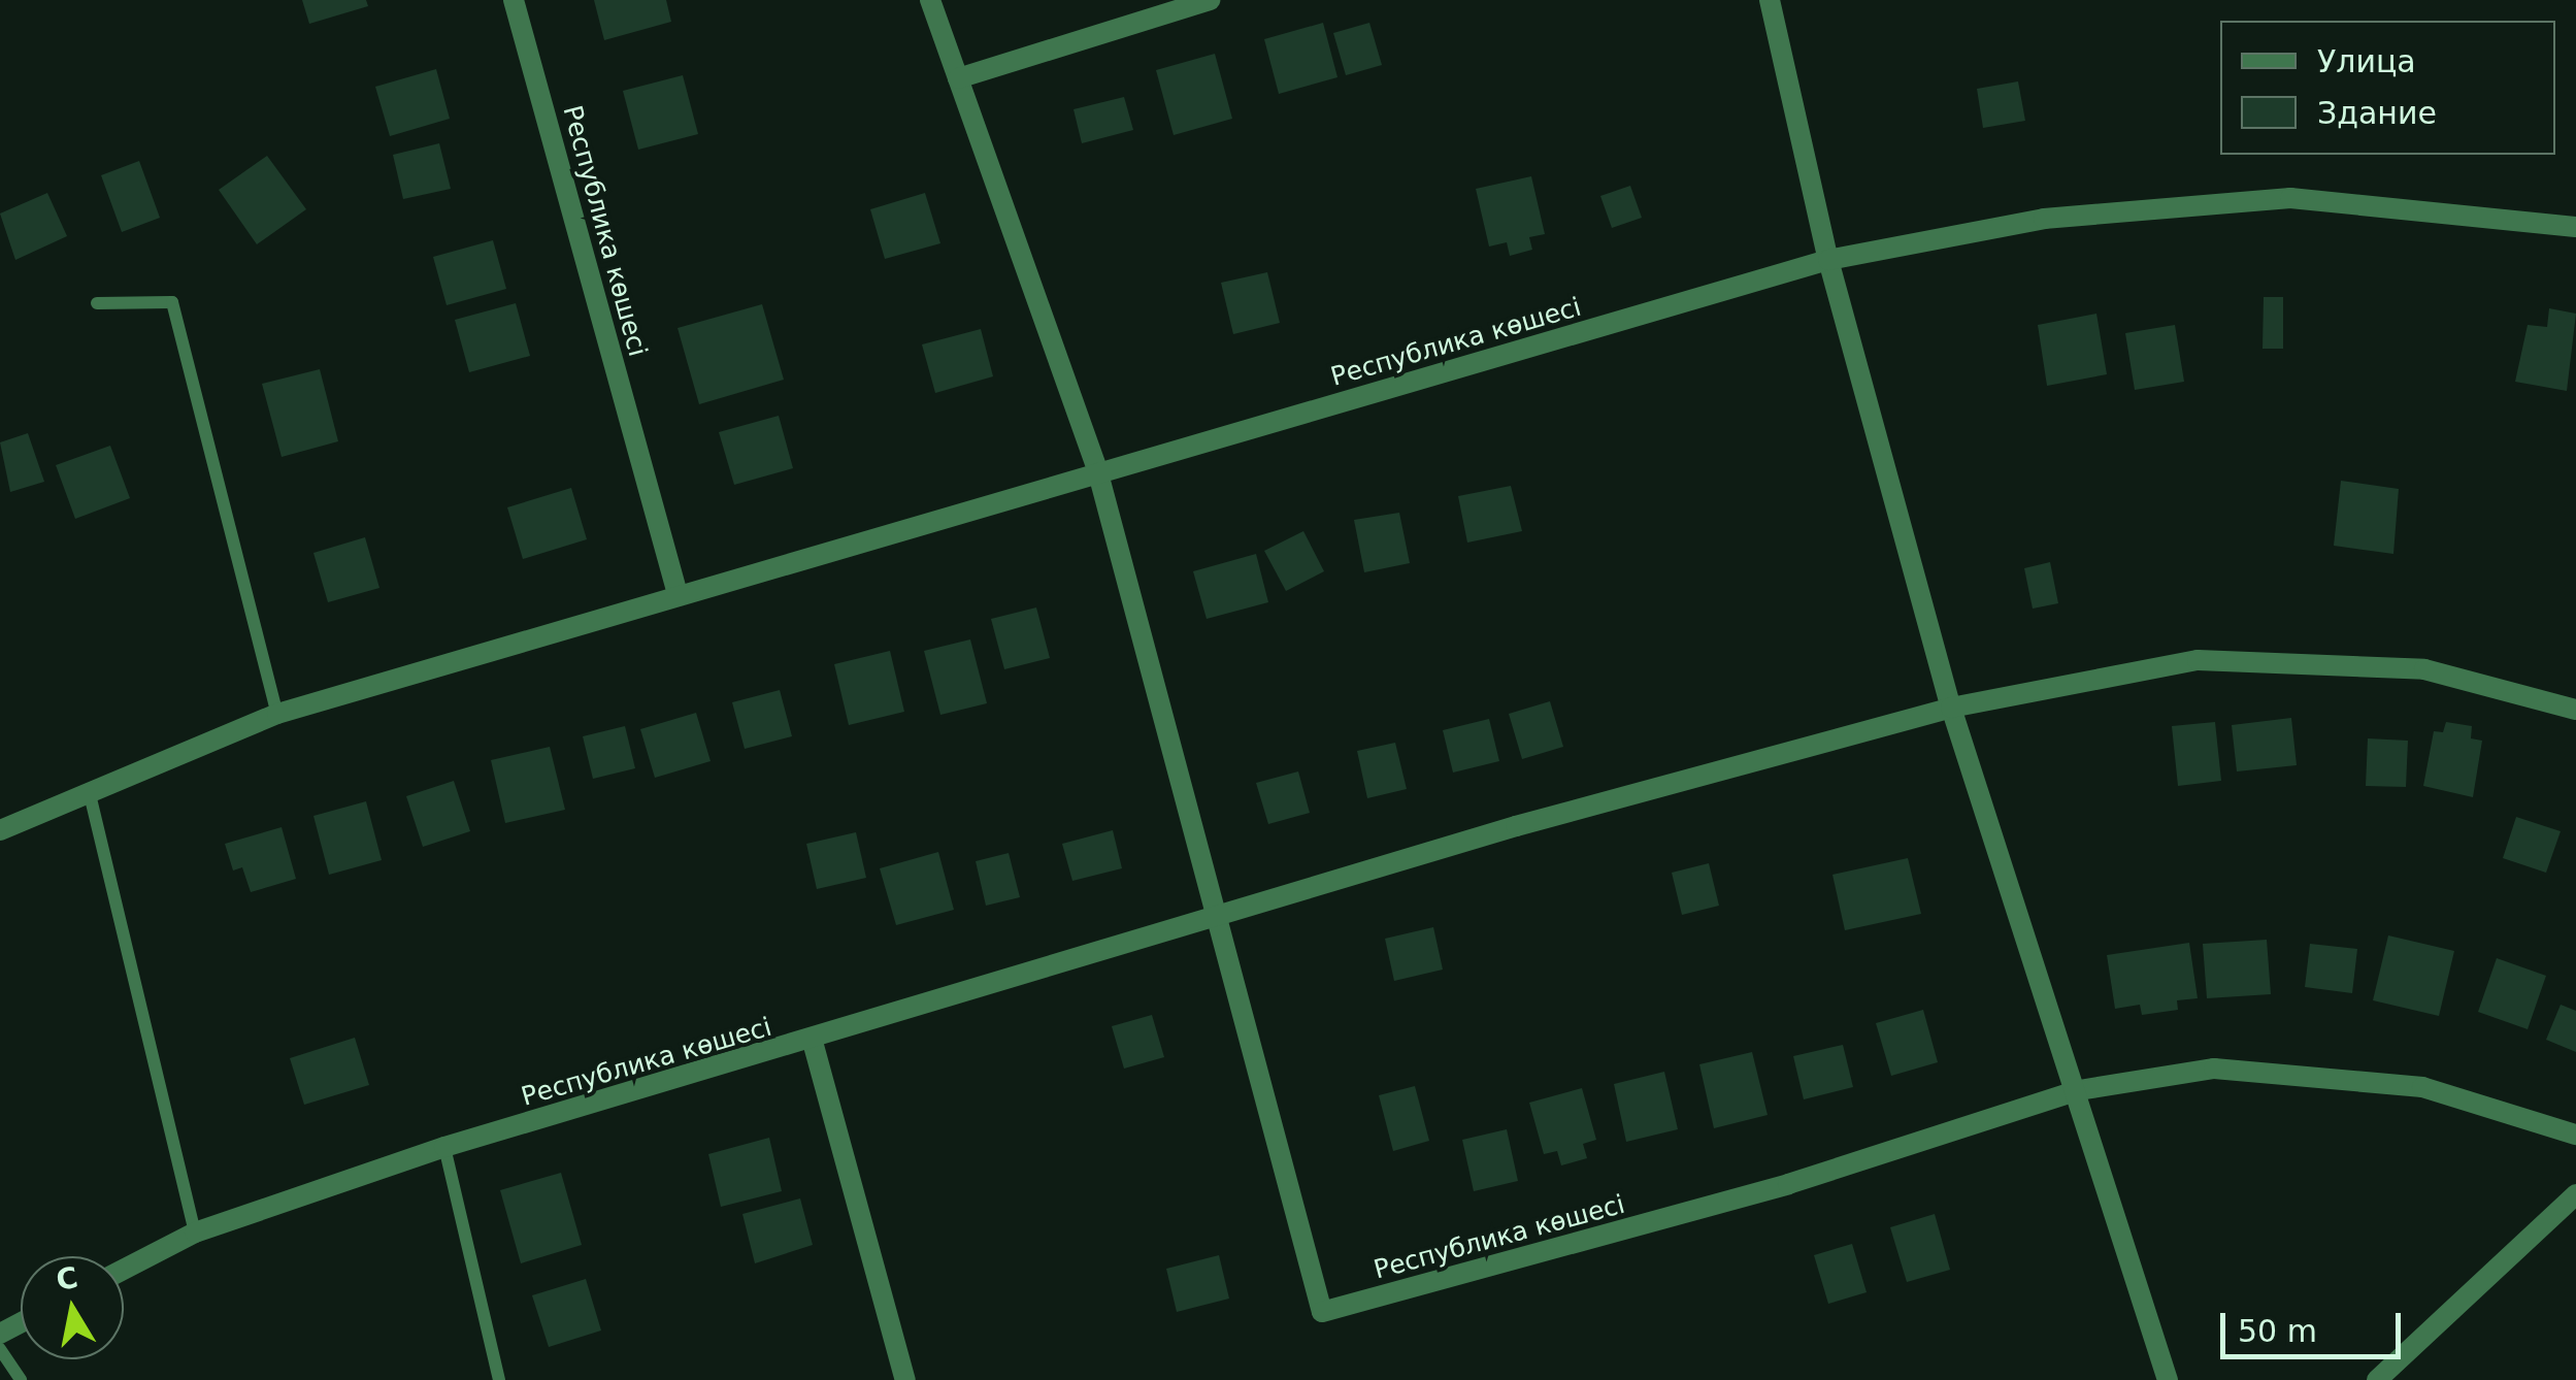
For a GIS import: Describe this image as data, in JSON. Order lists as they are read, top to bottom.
{
  "streets": {
    "street": ["Республика көшесі"]
  },
  "legend": ["Улица", "Здание"],
  "scale_bar": "50 m",
  "north": "top"
}
